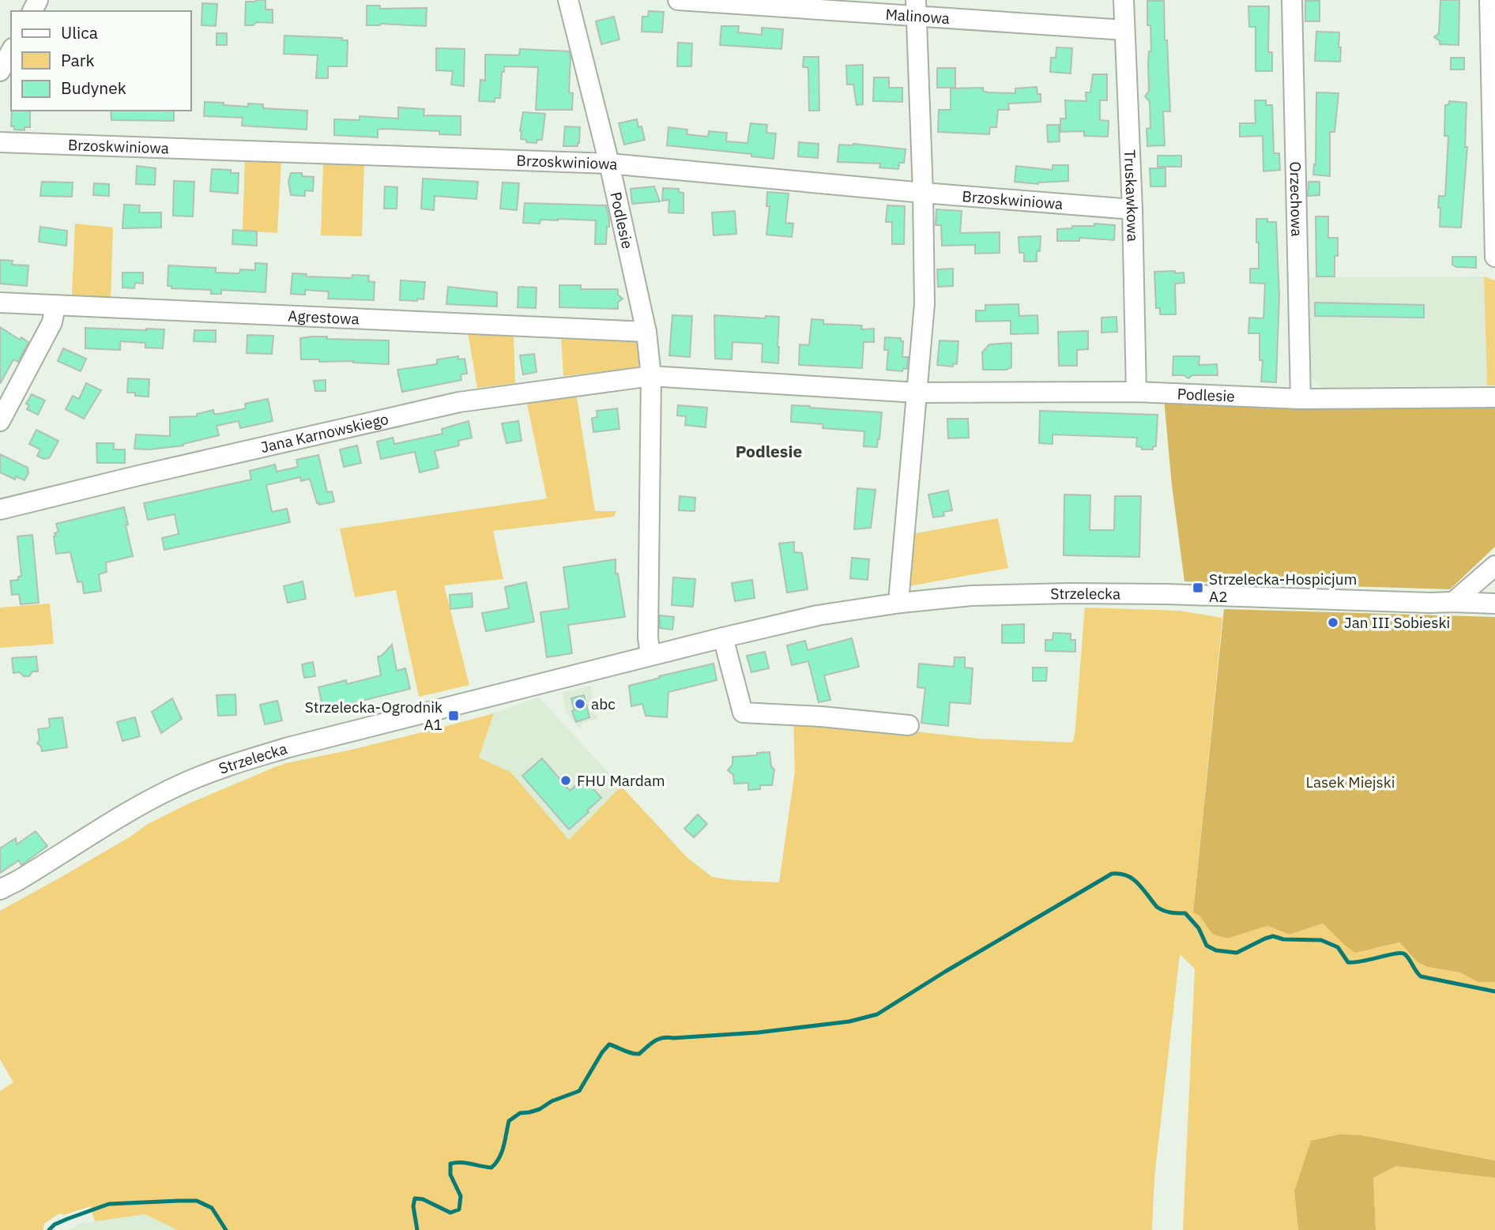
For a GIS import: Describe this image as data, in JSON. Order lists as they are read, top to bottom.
{
  "streets": {
    "street": [
      "Malinowa",
      "Brzoskwiniowa",
      "Truskawkowa",
      "Orzechowa",
      "Podlesie",
      "Agrestowa",
      "Jana Karnowskiego",
      "Strzelecka"
    ]
  },
  "crossings": [
    ["Malinowa", "Truskawkowa"],
    ["Brzoskwiniowa", "Truskawkowa"],
    ["Brzoskwiniowa", "Podlesie"],
    ["Truskawkowa", "Podlesie"],
    ["Orzechowa", "Podlesie"],
    ["Podlesie", "Agrestowa"],
    ["Podlesie", "Jana Karnowskiego"],
    ["Podlesie", "Strzelecka"]
  ],
  "districts": ["Podlesie"],
  "parks": ["Lasek Miejski"],
  "places": {
    "transit": ["Strzelecka-Hospicjum A2", "Strzelecka-Ogrodnik A1"],
    "other": ["Jan III Sobieski", "abc", "FHU Mardam"]
  },
  "legend": ["Ulica", "Park", "Budynek"]
}
